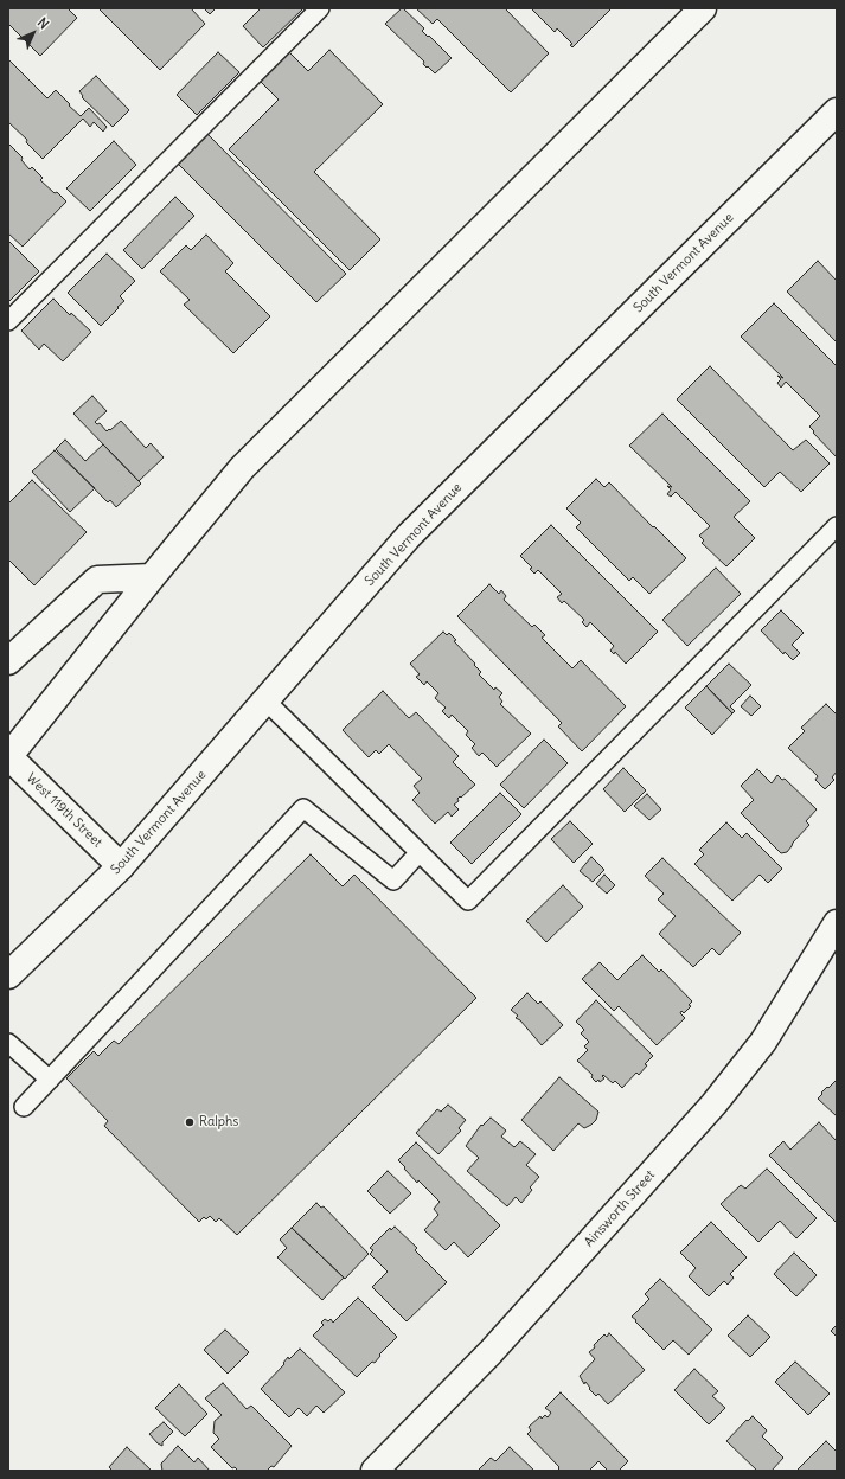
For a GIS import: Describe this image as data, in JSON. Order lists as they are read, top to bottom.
{
  "streets": {
    "main road": ["South Vermont Avenue", "West 119th Street", "Ainsworth Street"]
  },
  "crossings": [
    ["South Vermont Avenue", "West 119th Street"]
  ],
  "places": ["Ralphs"],
  "north": "top right"
}
